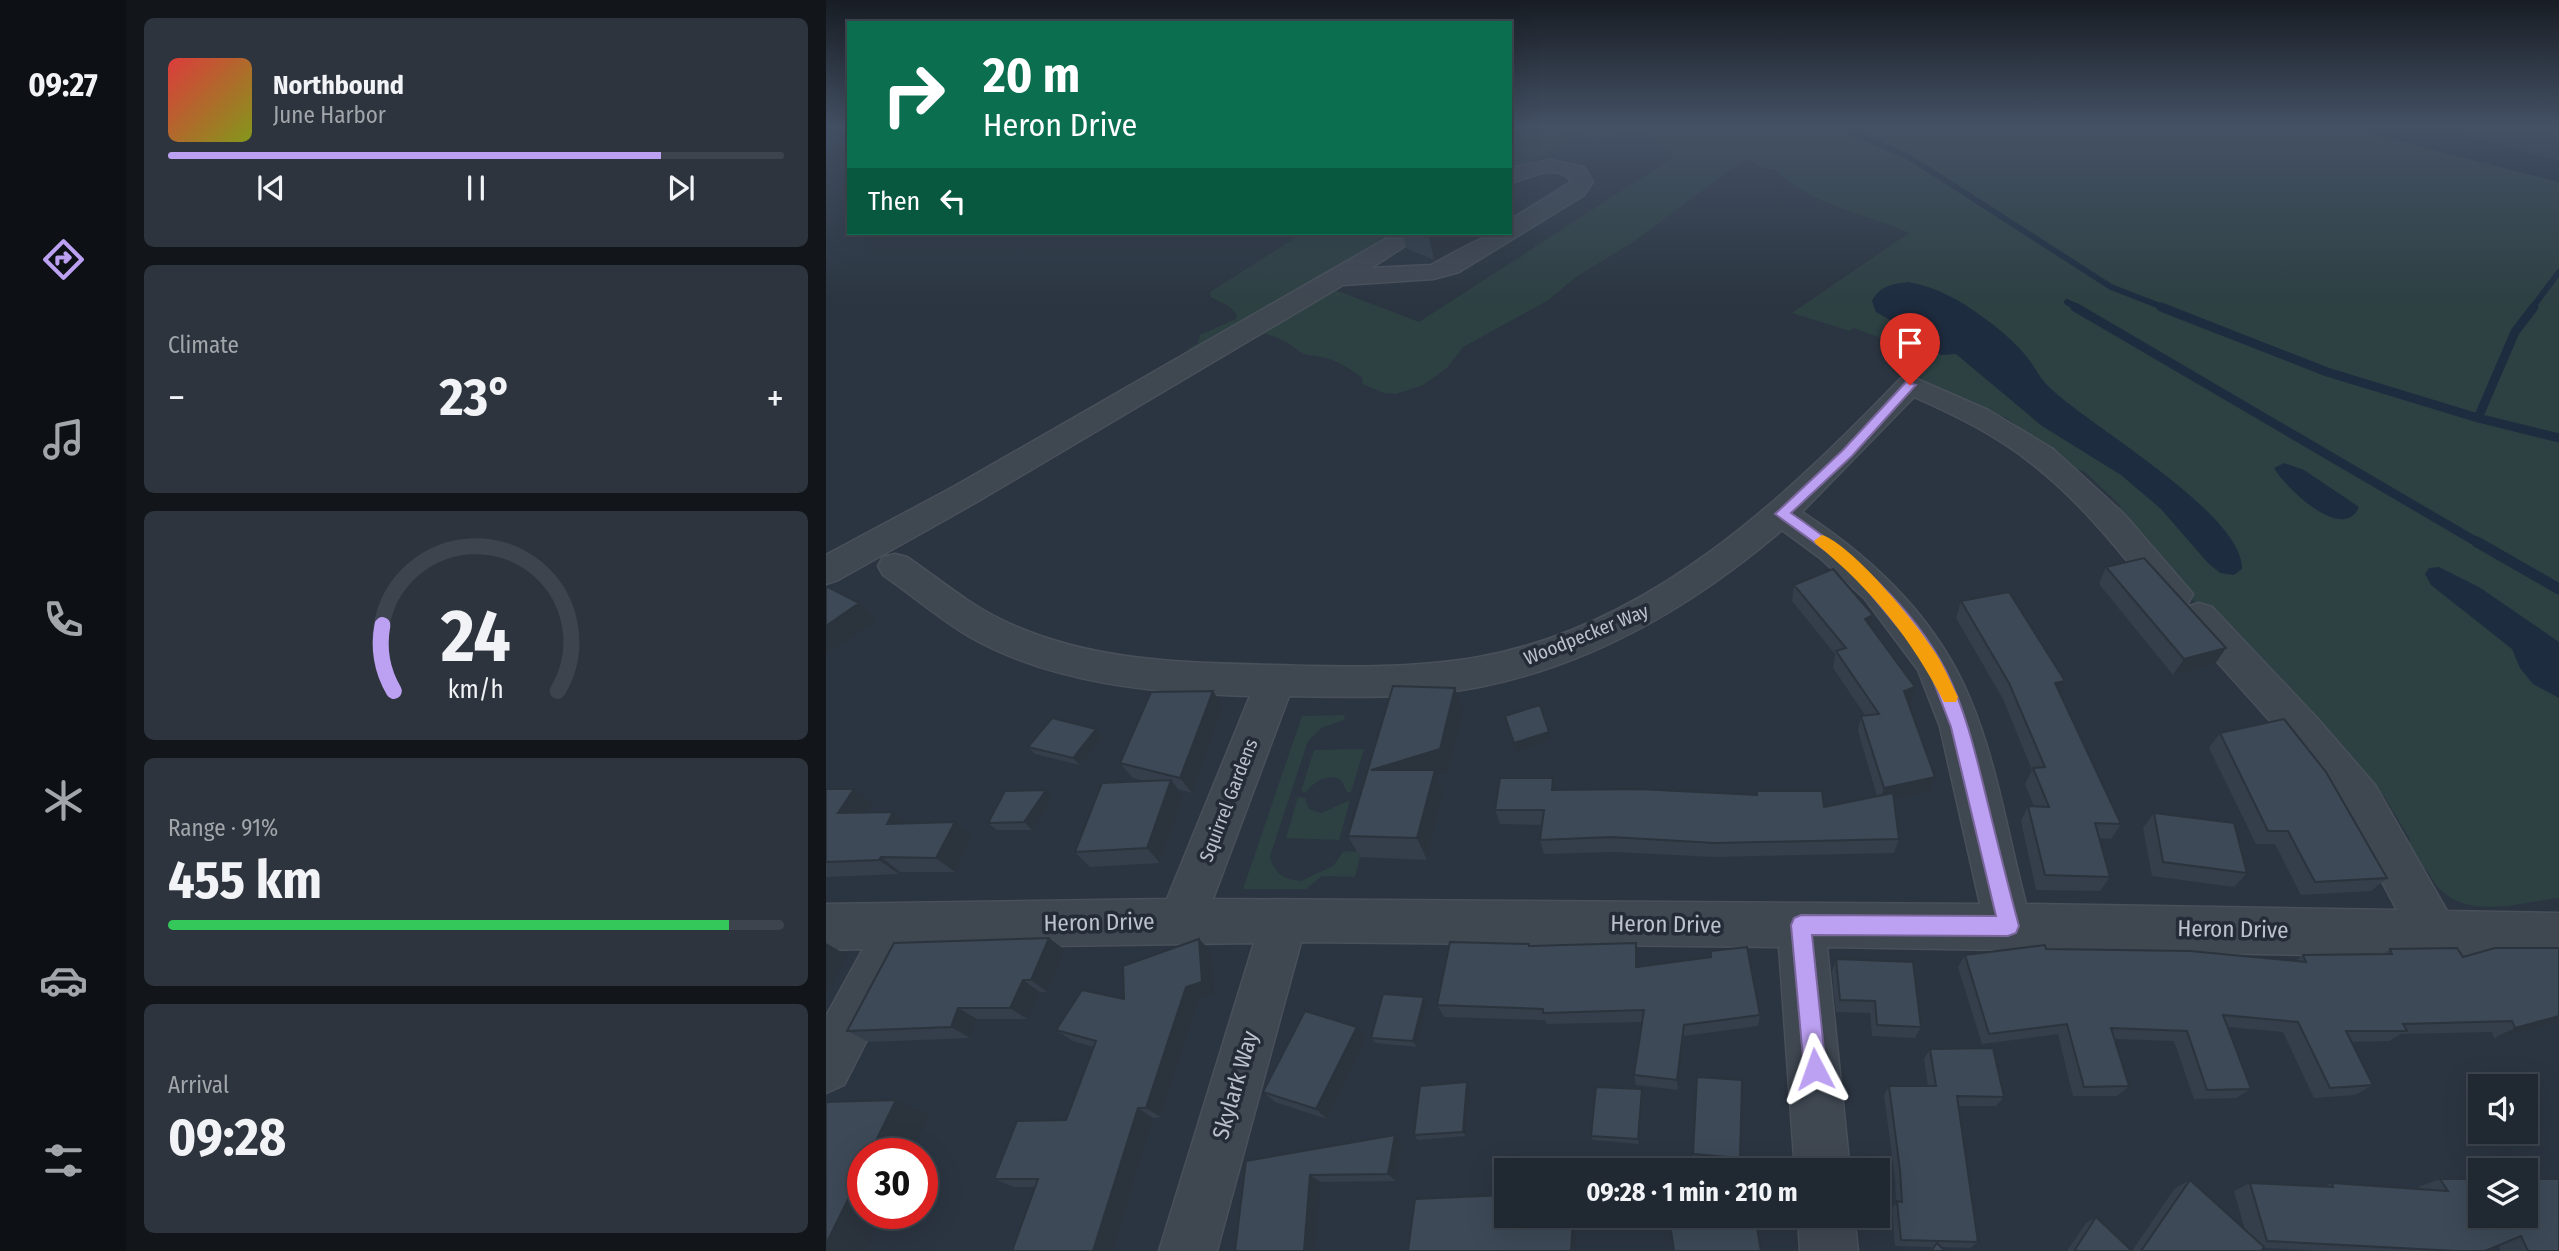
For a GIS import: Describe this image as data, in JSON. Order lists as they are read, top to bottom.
{
  "streets": {
    "street": [
      "Woodpecker Way",
      "Squirrel Gardens",
      "Heron Drive",
      "Skylark Way"
    ]
  },
  "crossings": [
    ["Woodpecker Way", "Squirrel Gardens"],
    ["Woodpecker Way", "Heron Drive"],
    ["Squirrel Gardens", "Heron Drive"],
    ["Heron Drive", "Skylark Way"]
  ],
  "page": {
    "tabs": "09:27",
    "turn": ["20 m", "Heron Drive"],
    "song": ["Northbound", "June Harbor"],
    "then": "Then",
    "tile": [
      "Climate",
      ["Range · 91%", "455 km"],
      ["Arrival", "09:28"]
    ],
    "heat": ["−", "23°", "+"],
    "limit": "30",
    "trip": "09:28 · 1 min · 210 m",
    "gauge": ["24", "km/h"]
  }
}
